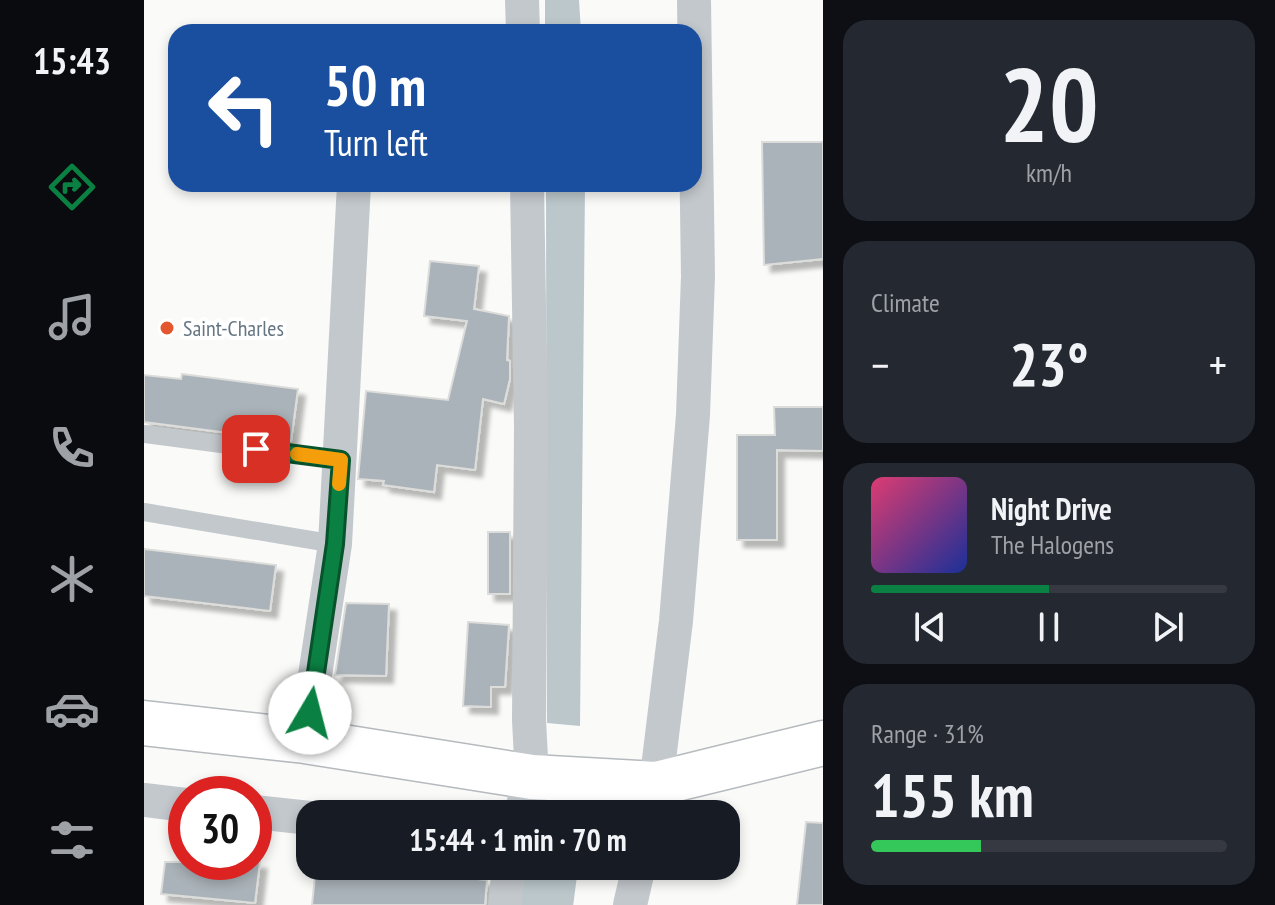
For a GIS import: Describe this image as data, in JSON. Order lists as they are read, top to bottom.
{
  "places": ["Saint-Charles"],
  "page": {
    "tabs": "15:43",
    "tile": [
      ["20", "km/h"],
      "Climate",
      ["Range · 31%", "155 km"]
    ],
    "turn": ["50 m", "Turn left"],
    "heat": ["−", "23°", "+"],
    "song": ["Night Drive", "The Halogens"],
    "limit": "30",
    "trip": "15:44 · 1 min · 70 m"
  }
}
